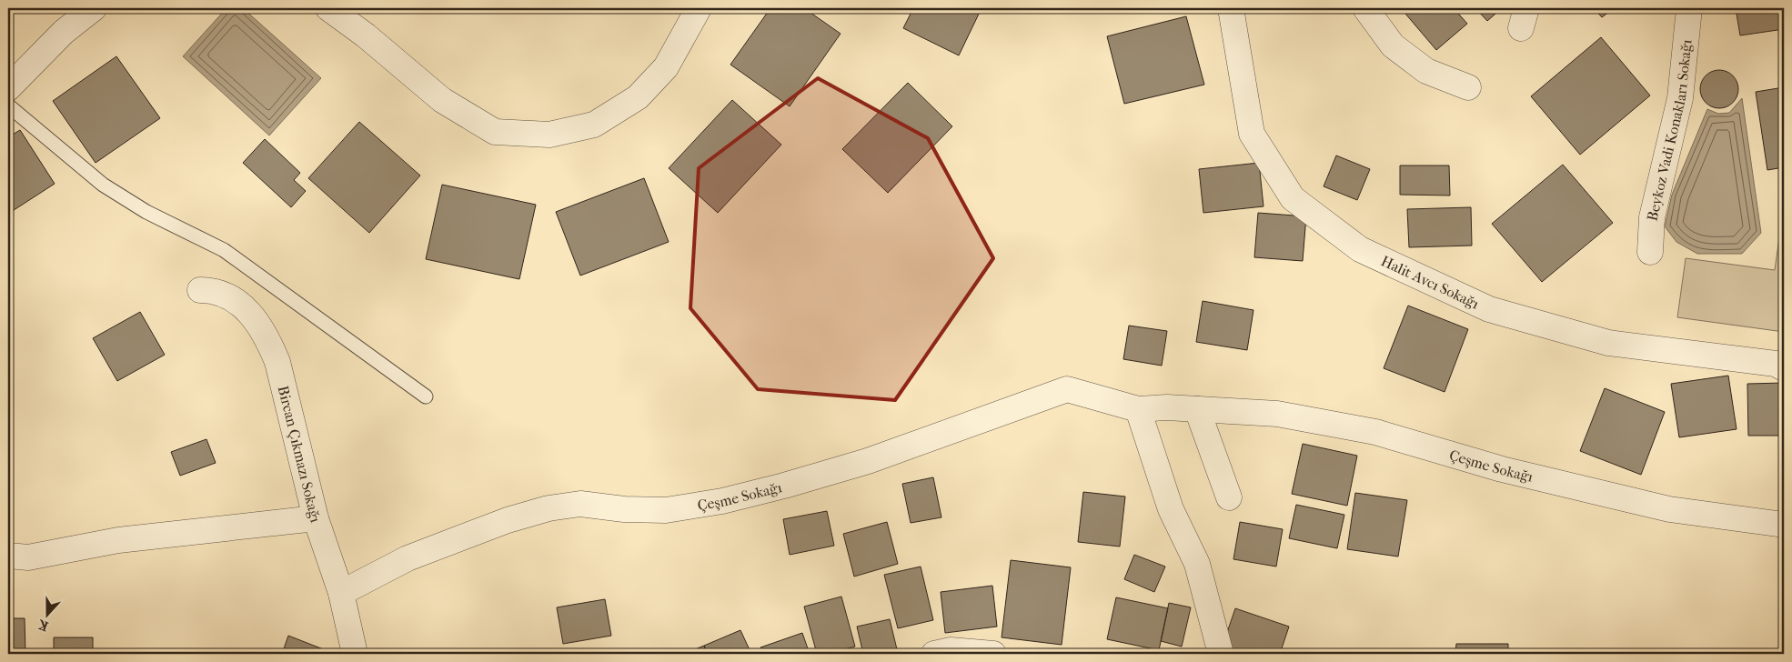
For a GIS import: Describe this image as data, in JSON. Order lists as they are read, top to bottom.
{
  "streets": {
    "street": [
      "Beykoz Vadi Konakları Sokağı",
      "Halit Avcı Sokağı",
      "Bircan Çıkmazı Sokağı",
      "Çeşme Sokağı"
    ]
  },
  "crossings": [
    ["Bircan Çıkmazı Sokağı", "Çeşme Sokağı"]
  ],
  "north": "bottom"
}
